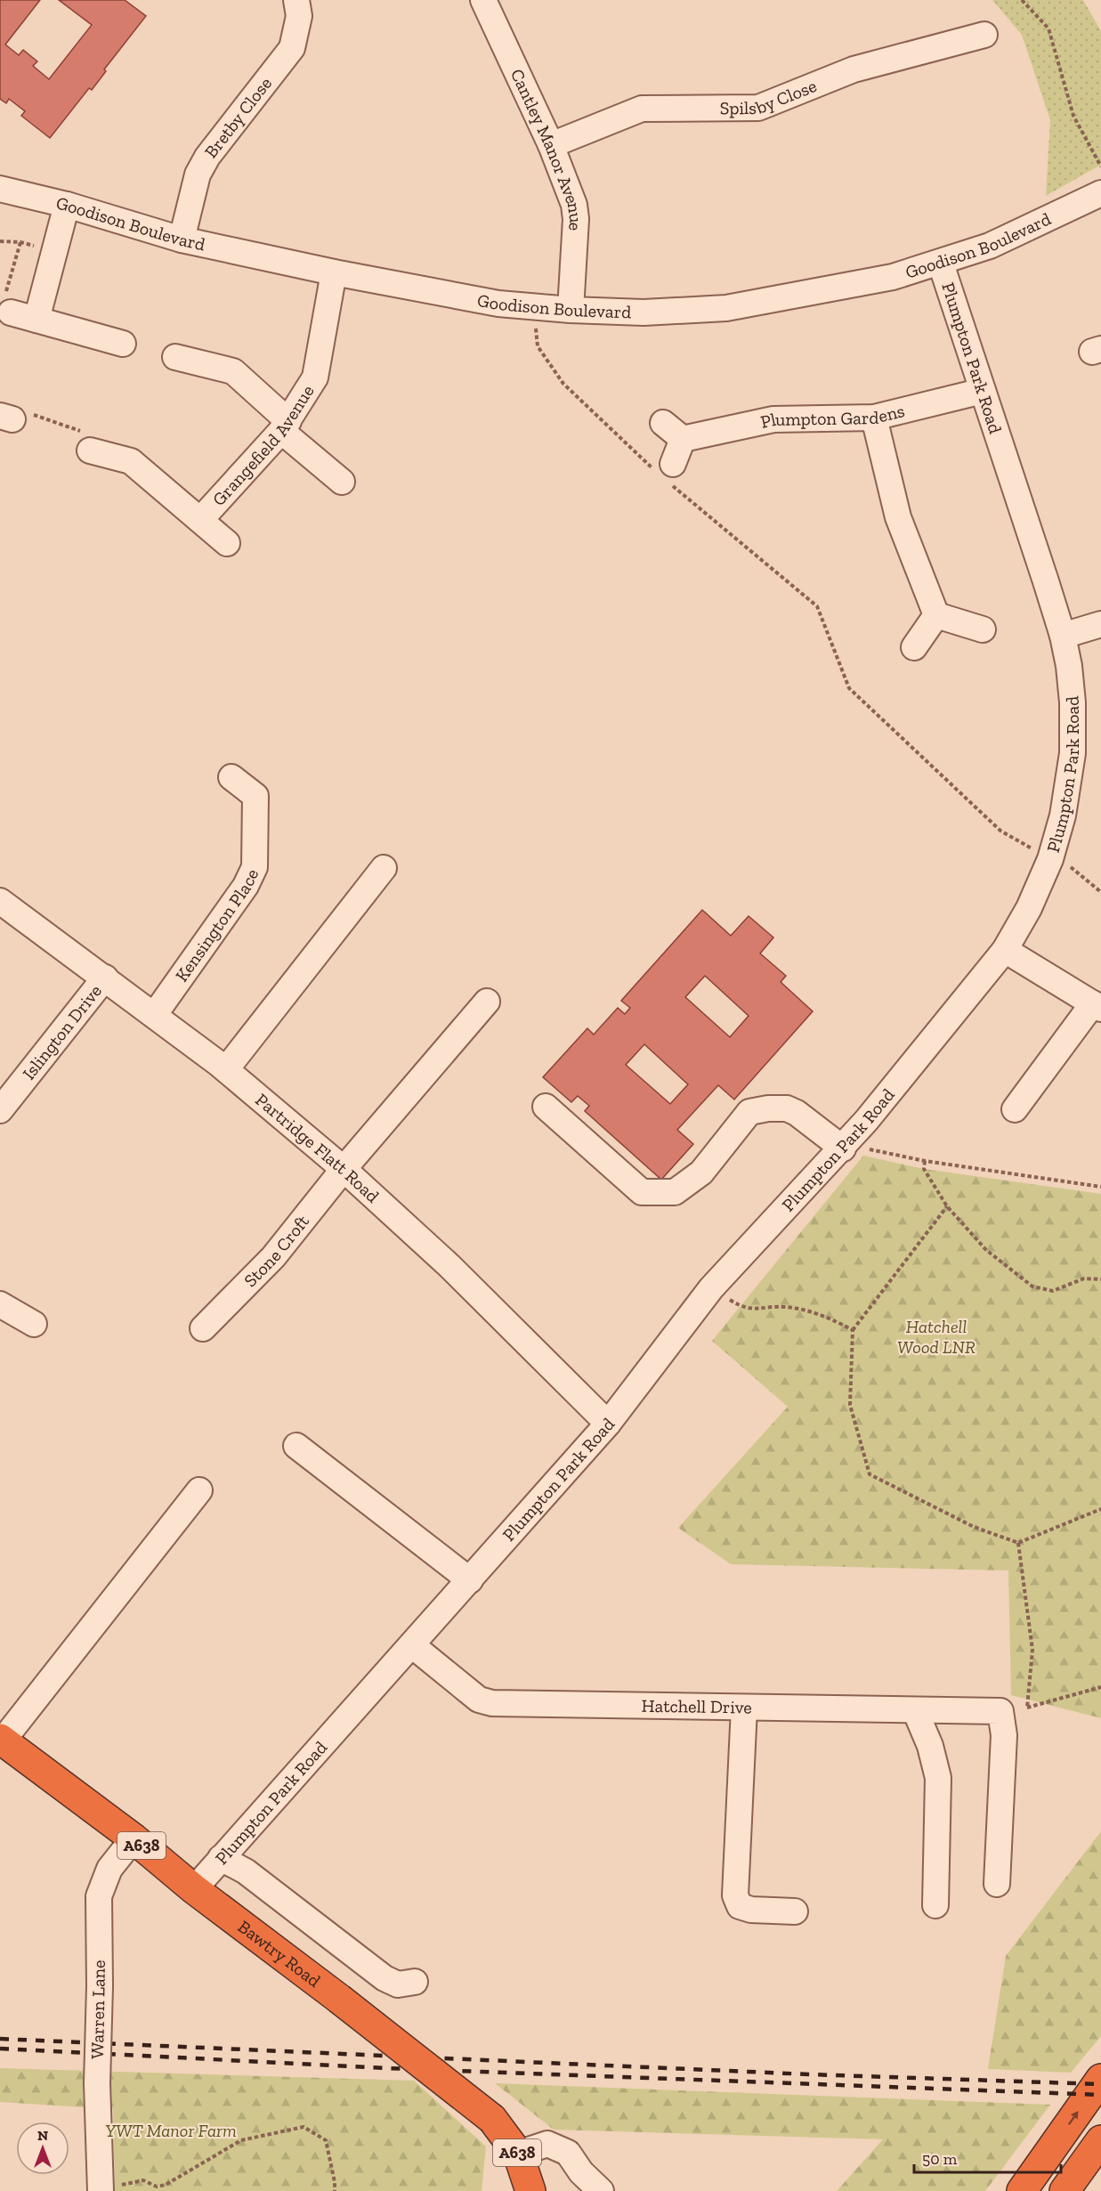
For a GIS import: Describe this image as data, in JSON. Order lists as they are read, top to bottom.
{
  "streets": {
    "highway": ["A638", "Bawtry Road"],
    "street": [
      "Spilsby Close",
      "Bretby Close",
      "Cantley Manor Avenue",
      "Goodison Boulevard",
      "Plumpton Park Road",
      "Plumpton Gardens",
      "Grangefield Avenue",
      "Kensington Place",
      "Islington Drive",
      "Partridge Flatt Road",
      "Stone Croft",
      "Hatchell Drive",
      "Warren Lane"
    ]
  },
  "crossings": [
    ["Spilsby Close", "Cantley Manor Avenue"],
    ["Bretby Close", "Goodison Boulevard"],
    ["Cantley Manor Avenue", "Goodison Boulevard"],
    ["Goodison Boulevard", "Plumpton Park Road"],
    ["Goodison Boulevard", "Grangefield Avenue"],
    ["Plumpton Park Road", "Plumpton Gardens"],
    ["Plumpton Park Road", "Partridge Flatt Road"],
    ["Plumpton Park Road", "Hatchell Drive"],
    ["Plumpton Park Road", "Bawtry Road"],
    ["Kensington Place", "Partridge Flatt Road"],
    ["Islington Drive", "Partridge Flatt Road"],
    ["Partridge Flatt Road", "Stone Croft"],
    ["Bawtry Road", "Warren Lane"]
  ],
  "parks": ["Hatchell Wood LNR", "YWT Manor Farm"],
  "scale_bar": "50 m",
  "north": "top"
}
